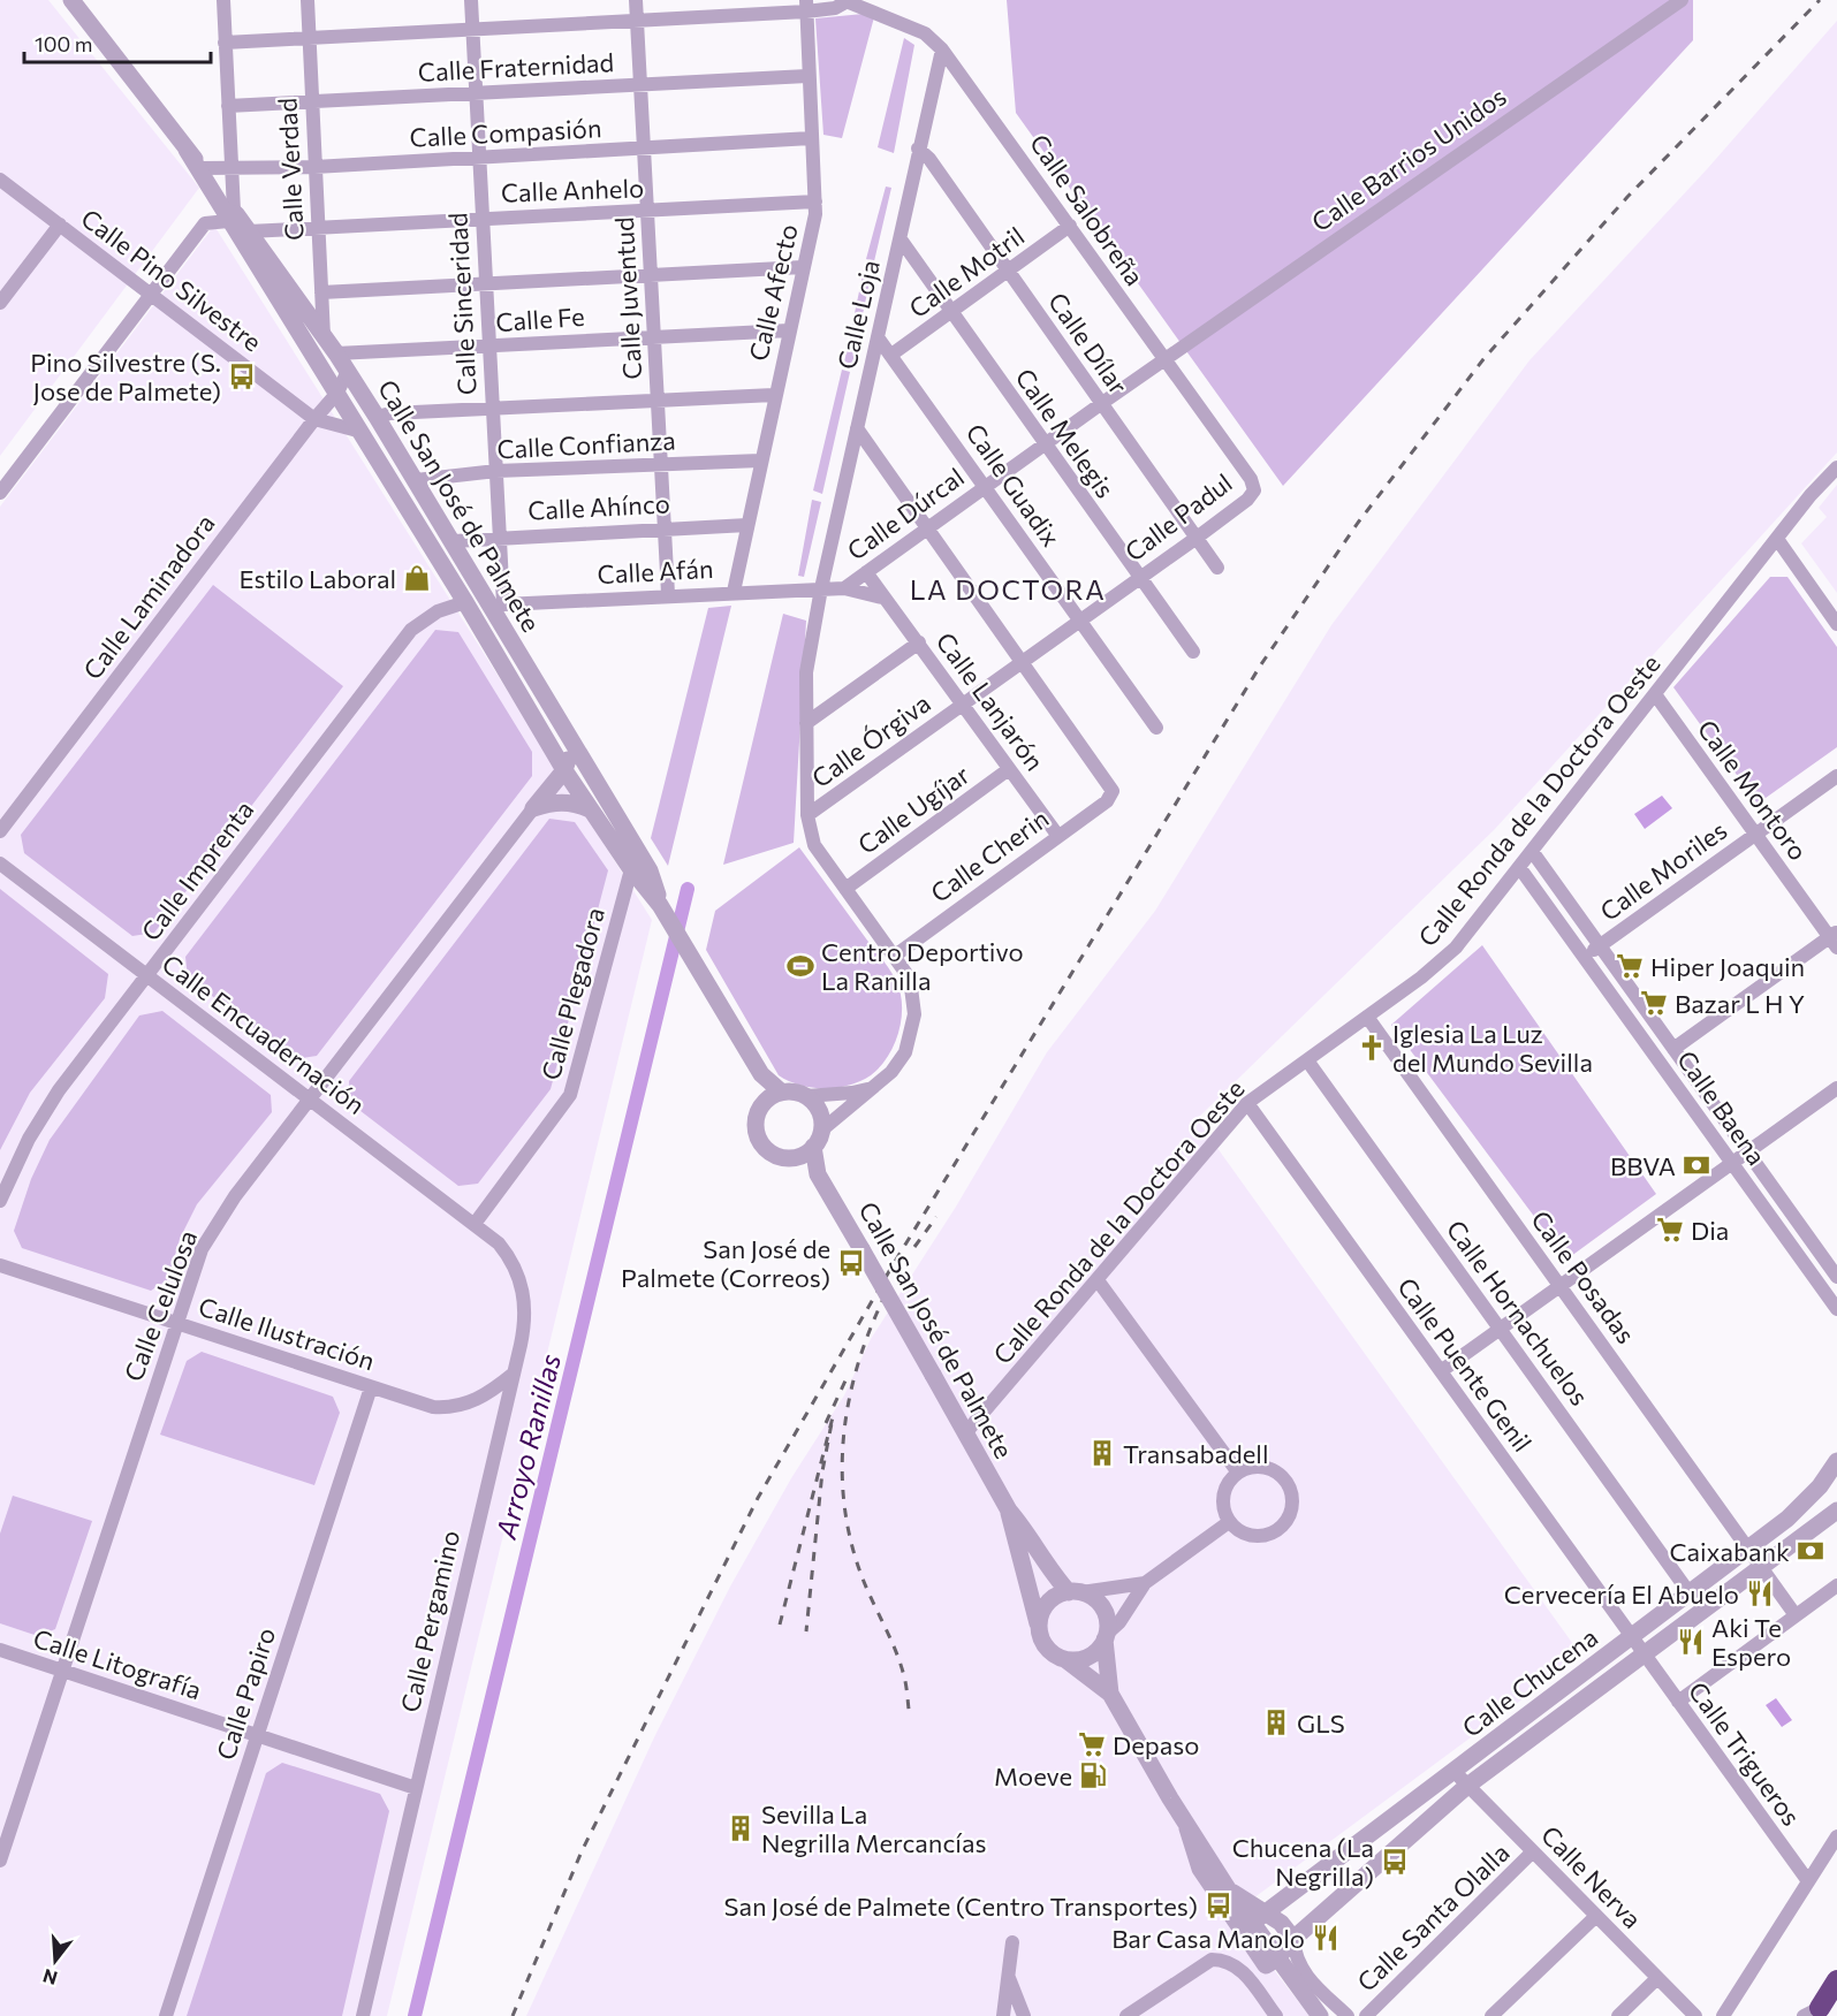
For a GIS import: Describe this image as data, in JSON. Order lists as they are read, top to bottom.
{
  "streets": {
    "street": [
      "Calle Fraternidad",
      "Calle Compasión",
      "Calle Barrios Unidos",
      "Calle Verdad",
      "Calle Anhelo",
      "Calle Salobreña",
      "Calle Motril",
      "Calle Pino Silvestre",
      "Calle Afecto",
      "Calle Juventud",
      "Calle Sinceridad",
      "Calle Loja",
      "Calle Fe",
      "Calle Dílar",
      "Calle Melegis",
      "Calle Confianza",
      "Calle Guadix",
      "Calle San José de Palmete",
      "Calle Ahínco",
      "Calle Dúrcal",
      "Calle Padul",
      "Calle Afán",
      "Calle Laminadora",
      "Calle Lanjarón",
      "Calle Órgiva",
      "Calle Montoro",
      "Calle Ronda de la Doctora Oeste",
      "Calle Ugíjar",
      "Calle Cherin",
      "Calle Imprenta",
      "Calle Moriles",
      "Calle Plegadora",
      "Calle Encuadernación",
      "Calle Baena",
      "Calle Posadas",
      "Calle Celulosa",
      "Calle Hornachuelos",
      "Calle Ilustración",
      "Calle Puente Genil",
      "Calle Pergamino",
      "Calle Litografía",
      "Calle Chucena",
      "Calle Papiro",
      "Calle Trigueros",
      "Calle Nerva",
      "Calle Santa Olalla"
    ]
  },
  "crossings": [
    ["Calle Fraternidad", "Calle Verdad"],
    ["Calle Fraternidad", "Calle Afecto"],
    ["Calle Fraternidad", "Calle Juventud"],
    ["Calle Fraternidad", "Calle Sinceridad"],
    ["Calle Compasión", "Calle Verdad"],
    ["Calle Compasión", "Calle Afecto"],
    ["Calle Compasión", "Calle Juventud"],
    ["Calle Compasión", "Calle Sinceridad"],
    ["Calle Compasión", "Calle San José de Palmete"],
    ["Calle Barrios Unidos", "Calle Salobreña"],
    ["Calle Barrios Unidos", "Calle Dúrcal"],
    ["Calle Verdad", "Calle Anhelo"],
    ["Calle Verdad", "Calle San José de Palmete"],
    ["Calle Anhelo", "Calle Afecto"],
    ["Calle Anhelo", "Calle Juventud"],
    ["Calle Anhelo", "Calle Sinceridad"],
    ["Calle Anhelo", "Calle San José de Palmete"],
    ["Calle Salobreña", "Calle Motril"],
    ["Calle Salobreña", "Calle Loja"],
    ["Calle Salobreña", "Calle Dúrcal"],
    ["Calle Salobreña", "Calle Padul"],
    ["Calle Motril", "Calle Dílar"],
    ["Calle Motril", "Calle Melegis"],
    ["Calle Motril", "Calle Guadix"],
    ["Calle Pino Silvestre", "Calle Laminadora"],
    ["Calle Afecto", "Calle Fe"],
    ["Calle Afecto", "Calle Confianza"],
    ["Calle Afecto", "Calle Ahínco"],
    ["Calle Afecto", "Calle Afán"],
    ["Calle Juventud", "Calle Fe"],
    ["Calle Juventud", "Calle Confianza"],
    ["Calle Juventud", "Calle Ahínco"],
    ["Calle Juventud", "Calle Afán"],
    ["Calle Sinceridad", "Calle Fe"],
    ["Calle Sinceridad", "Calle Confianza"],
    ["Calle Sinceridad", "Calle San José de Palmete"],
    ["Calle Sinceridad", "Calle Ahínco"],
    ["Calle Sinceridad", "Calle Afán"],
    ["Calle Loja", "Calle Dílar"],
    ["Calle Loja", "Calle Melegis"],
    ["Calle Loja", "Calle Guadix"],
    ["Calle Loja", "Calle San José de Palmete"],
    ["Calle Loja", "Calle Afán"],
    ["Calle Loja", "Calle Órgiva"],
    ["Calle Loja", "Calle Ugíjar"],
    ["Calle Loja", "Calle Cherin"],
    ["Calle Fe", "Calle San José de Palmete"],
    ["Calle Dílar", "Calle Dúrcal"],
    ["Calle Dílar", "Calle Padul"],
    ["Calle Melegis", "Calle Dúrcal"],
    ["Calle Melegis", "Calle Padul"],
    ["Calle Confianza", "Calle San José de Palmete"],
    ["Calle Guadix", "Calle Dúrcal"],
    ["Calle Guadix", "Calle Padul"],
    ["Calle San José de Palmete", "Calle Ahínco"],
    ["Calle San José de Palmete", "Calle Afán"],
    ["Calle San José de Palmete", "Calle Laminadora"],
    ["Calle San José de Palmete", "Calle Ronda de la Doctora Oeste"],
    ["Calle San José de Palmete", "Calle Imprenta"],
    ["Calle San José de Palmete", "Calle Plegadora"],
    ["Calle Dúrcal", "Calle Lanjarón"],
    ["Calle Padul", "Calle Lanjarón"],
    ["Calle Padul", "Calle Órgiva"],
    ["Calle Padul", "Calle Cherin"],
    ["Calle Lanjarón", "Calle Órgiva"],
    ["Calle Lanjarón", "Calle Ugíjar"],
    ["Calle Lanjarón", "Calle Cherin"],
    ["Calle Montoro", "Calle Ronda de la Doctora Oeste"],
    ["Calle Montoro", "Calle Moriles"],
    ["Calle Ronda de la Doctora Oeste", "Calle Baena"],
    ["Calle Ronda de la Doctora Oeste", "Calle Posadas"],
    ["Calle Ronda de la Doctora Oeste", "Calle Hornachuelos"],
    ["Calle Ronda de la Doctora Oeste", "Calle Puente Genil"],
    ["Calle Imprenta", "Calle Encuadernación"],
    ["Calle Moriles", "Calle Baena"],
    ["Calle Plegadora", "Calle Encuadernación"],
    ["Calle Encuadernación", "Calle Celulosa"],
    ["Calle Encuadernación", "Calle Pergamino"],
    ["Calle Posadas", "Calle Chucena"],
    ["Calle Celulosa", "Calle Ilustración"],
    ["Calle Celulosa", "Calle Litografía"],
    ["Calle Hornachuelos", "Calle Chucena"],
    ["Calle Ilustración", "Calle Pergamino"],
    ["Calle Ilustración", "Calle Papiro"],
    ["Calle Puente Genil", "Calle Chucena"],
    ["Calle Puente Genil", "Calle Trigueros"],
    ["Calle Pergamino", "Calle Litografía"],
    ["Calle Litografía", "Calle Papiro"],
    ["Calle Chucena", "Calle Trigueros"],
    ["Calle Chucena", "Calle Nerva"],
    ["Calle Nerva", "Calle Santa Olalla"]
  ],
  "districts": ["LA DOCTORA"],
  "water": ["Arroyo Ranillas"],
  "places": {
    "bus stop": [
      "Pino Silvestre (S. Jose de Palmete)",
      "San José de Palmete (Correos)",
      "Chucena (La Negrilla)",
      "San José de Palmete (Centro Transportes)"
    ],
    "shop": ["Estilo Laboral"],
    "sports": ["Centro Deportivo La Ranilla"],
    "supermarket": [
      "Hiper Joaquin",
      "Bazar L H Y",
      "Dia",
      "Depaso"
    ],
    "church": ["Iglesia La Luz del Mundo Sevilla"],
    "bank": ["BBVA", "Caixabank"],
    "building": ["Transabadell", "GLS", "Sevilla La Negrilla Mercancías"],
    "restaurant": ["Cervecería El Abuelo", "Aki Te Espero", "Bar Casa Manolo"],
    "fuel station": ["Moeve"]
  },
  "scale_bar": "100 m",
  "north": "bottom"
}
